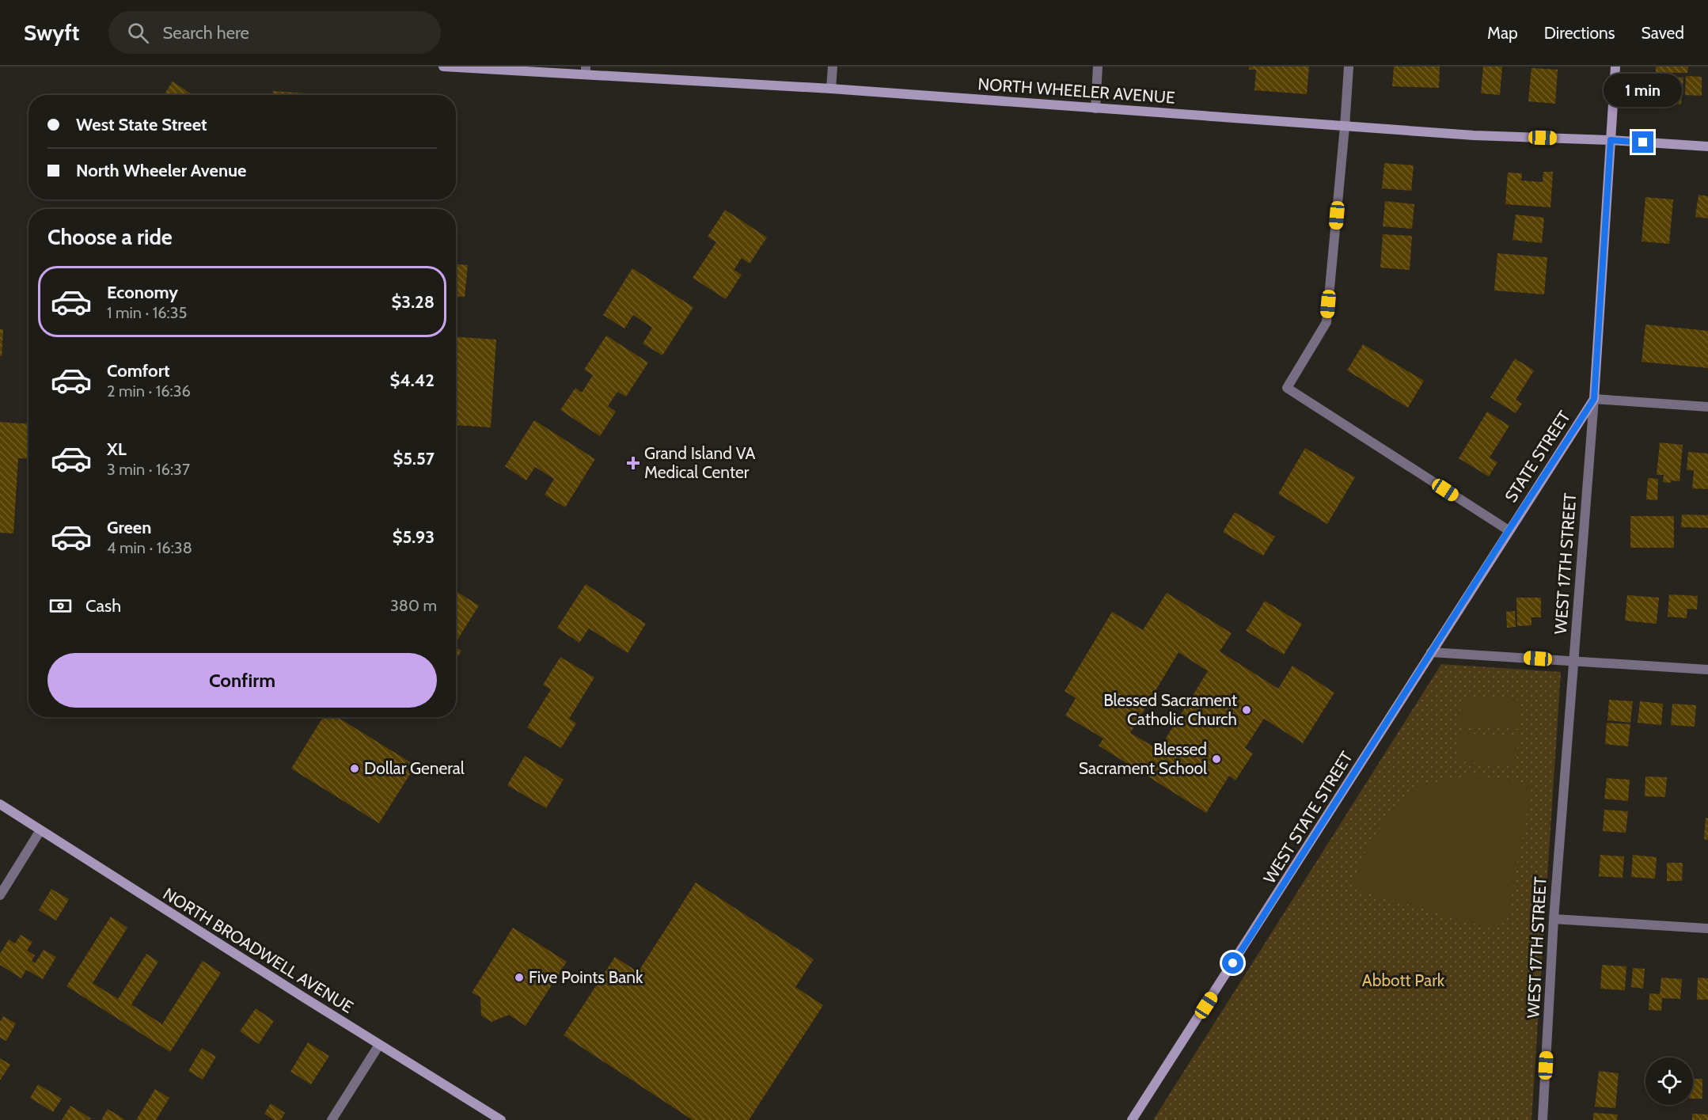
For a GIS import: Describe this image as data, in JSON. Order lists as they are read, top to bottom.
{
  "streets": {
    "street": [
      "NORTH WHEELER AVENUE",
      "STATE STREET",
      "WEST 17TH STREET",
      "WEST STATE STREET",
      "NORTH BROADWELL AVENUE"
    ]
  },
  "crossings": [
    ["NORTH WHEELER AVENUE", "WEST 17TH STREET"],
    ["STATE STREET", "WEST 17TH STREET"],
    ["STATE STREET", "WEST STATE STREET"]
  ],
  "parks": ["Abbott Park"],
  "places": {
    "health": ["Grand Island VA Medical Center"],
    "other": [
      "Blessed Sacrament Catholic Church",
      "Blessed Sacrament School",
      "Dollar General",
      "Five Points Bank"
    ]
  },
  "page": {
    "header": "Swyft",
    "search": "Search here",
    "nav": ["Map", "Directions", "Saved"],
    "bubble": "1 min",
    "banner": ["West State Street", "North Wheeler Avenue"],
    "heading": "Choose a ride",
    "list": [
      {
        "name": "Economy",
        "note": "1 min · 16:35",
        "value": "$3.28"
      },
      {
        "name": "Comfort",
        "note": "2 min · 16:36",
        "value": "$4.42"
      },
      {
        "name": "XL",
        "note": "3 min · 16:37",
        "value": "$5.57"
      },
      {
        "name": "Green",
        "note": "4 min · 16:38",
        "value": "$5.93"
      }
    ],
    "pay": ["Cash", "380 m"],
    "buttons": "Confirm"
  }
}
